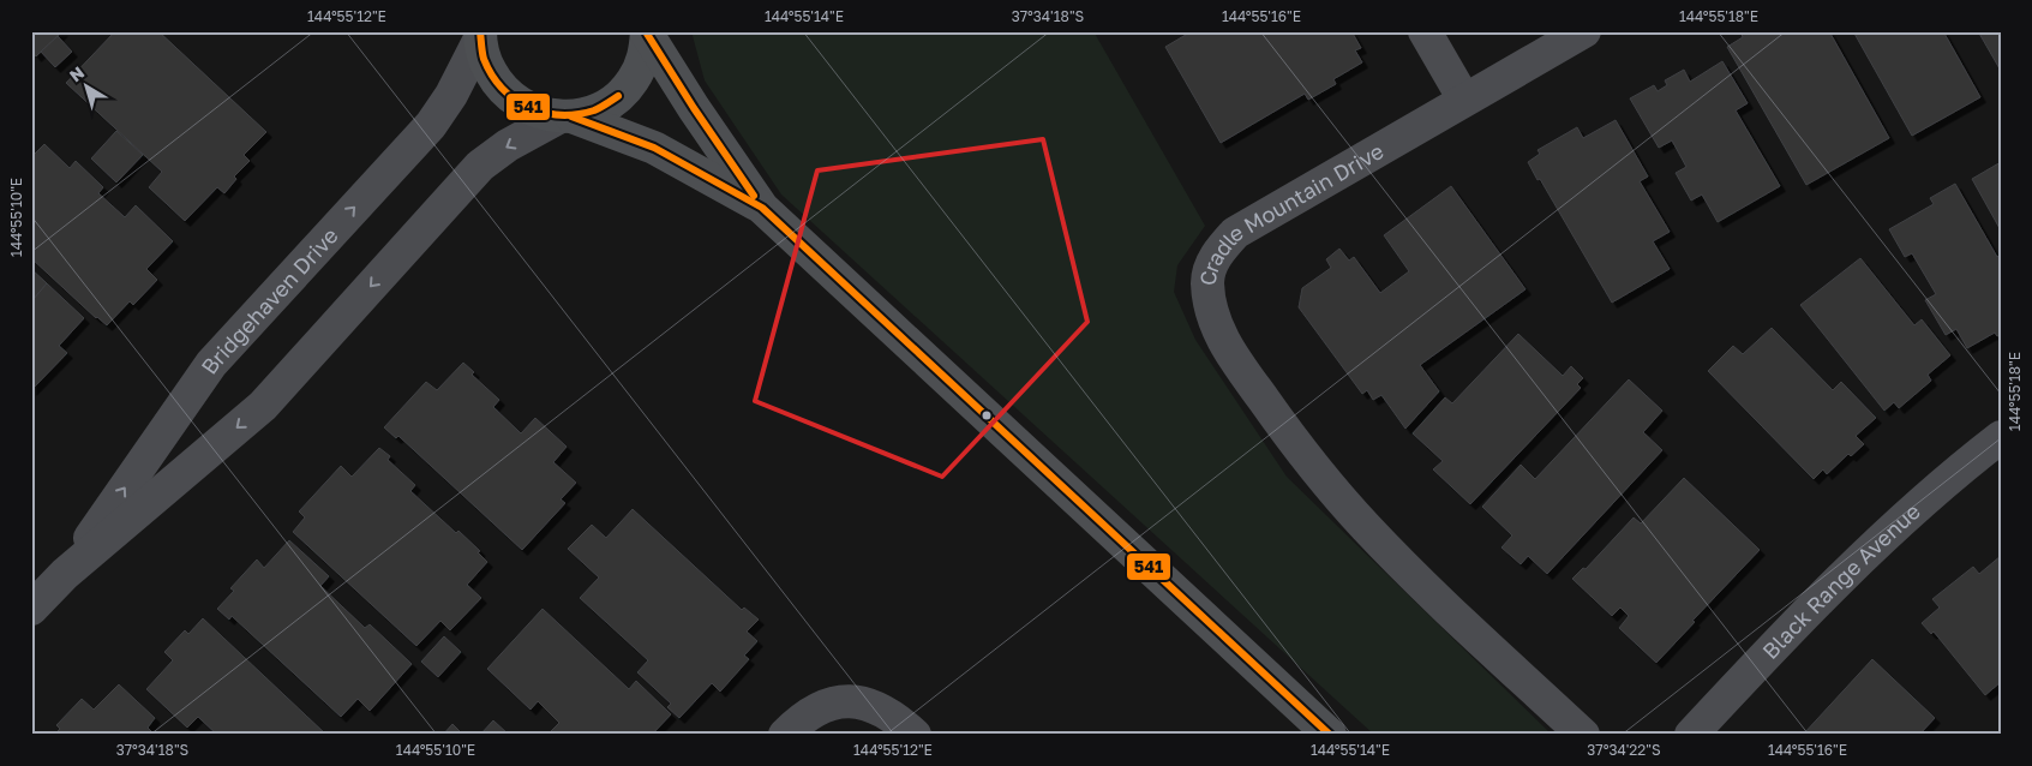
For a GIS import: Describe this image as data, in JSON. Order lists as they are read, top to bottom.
{
  "streets": {
    "street": ["Cradle Mountain Drive", "Bridgehaven Drive", "Black Range Avenue"]
  },
  "lines": ["transit line 541"],
  "north": "top left",
  "coordinates": [
    "144°55'12\"E",
    "144°55'14\"E",
    "37°34'18\"S",
    "144°55'16\"E",
    "144°55'18\"E",
    "144°55'10\"E",
    "37°34'22\"S"
  ]
}
